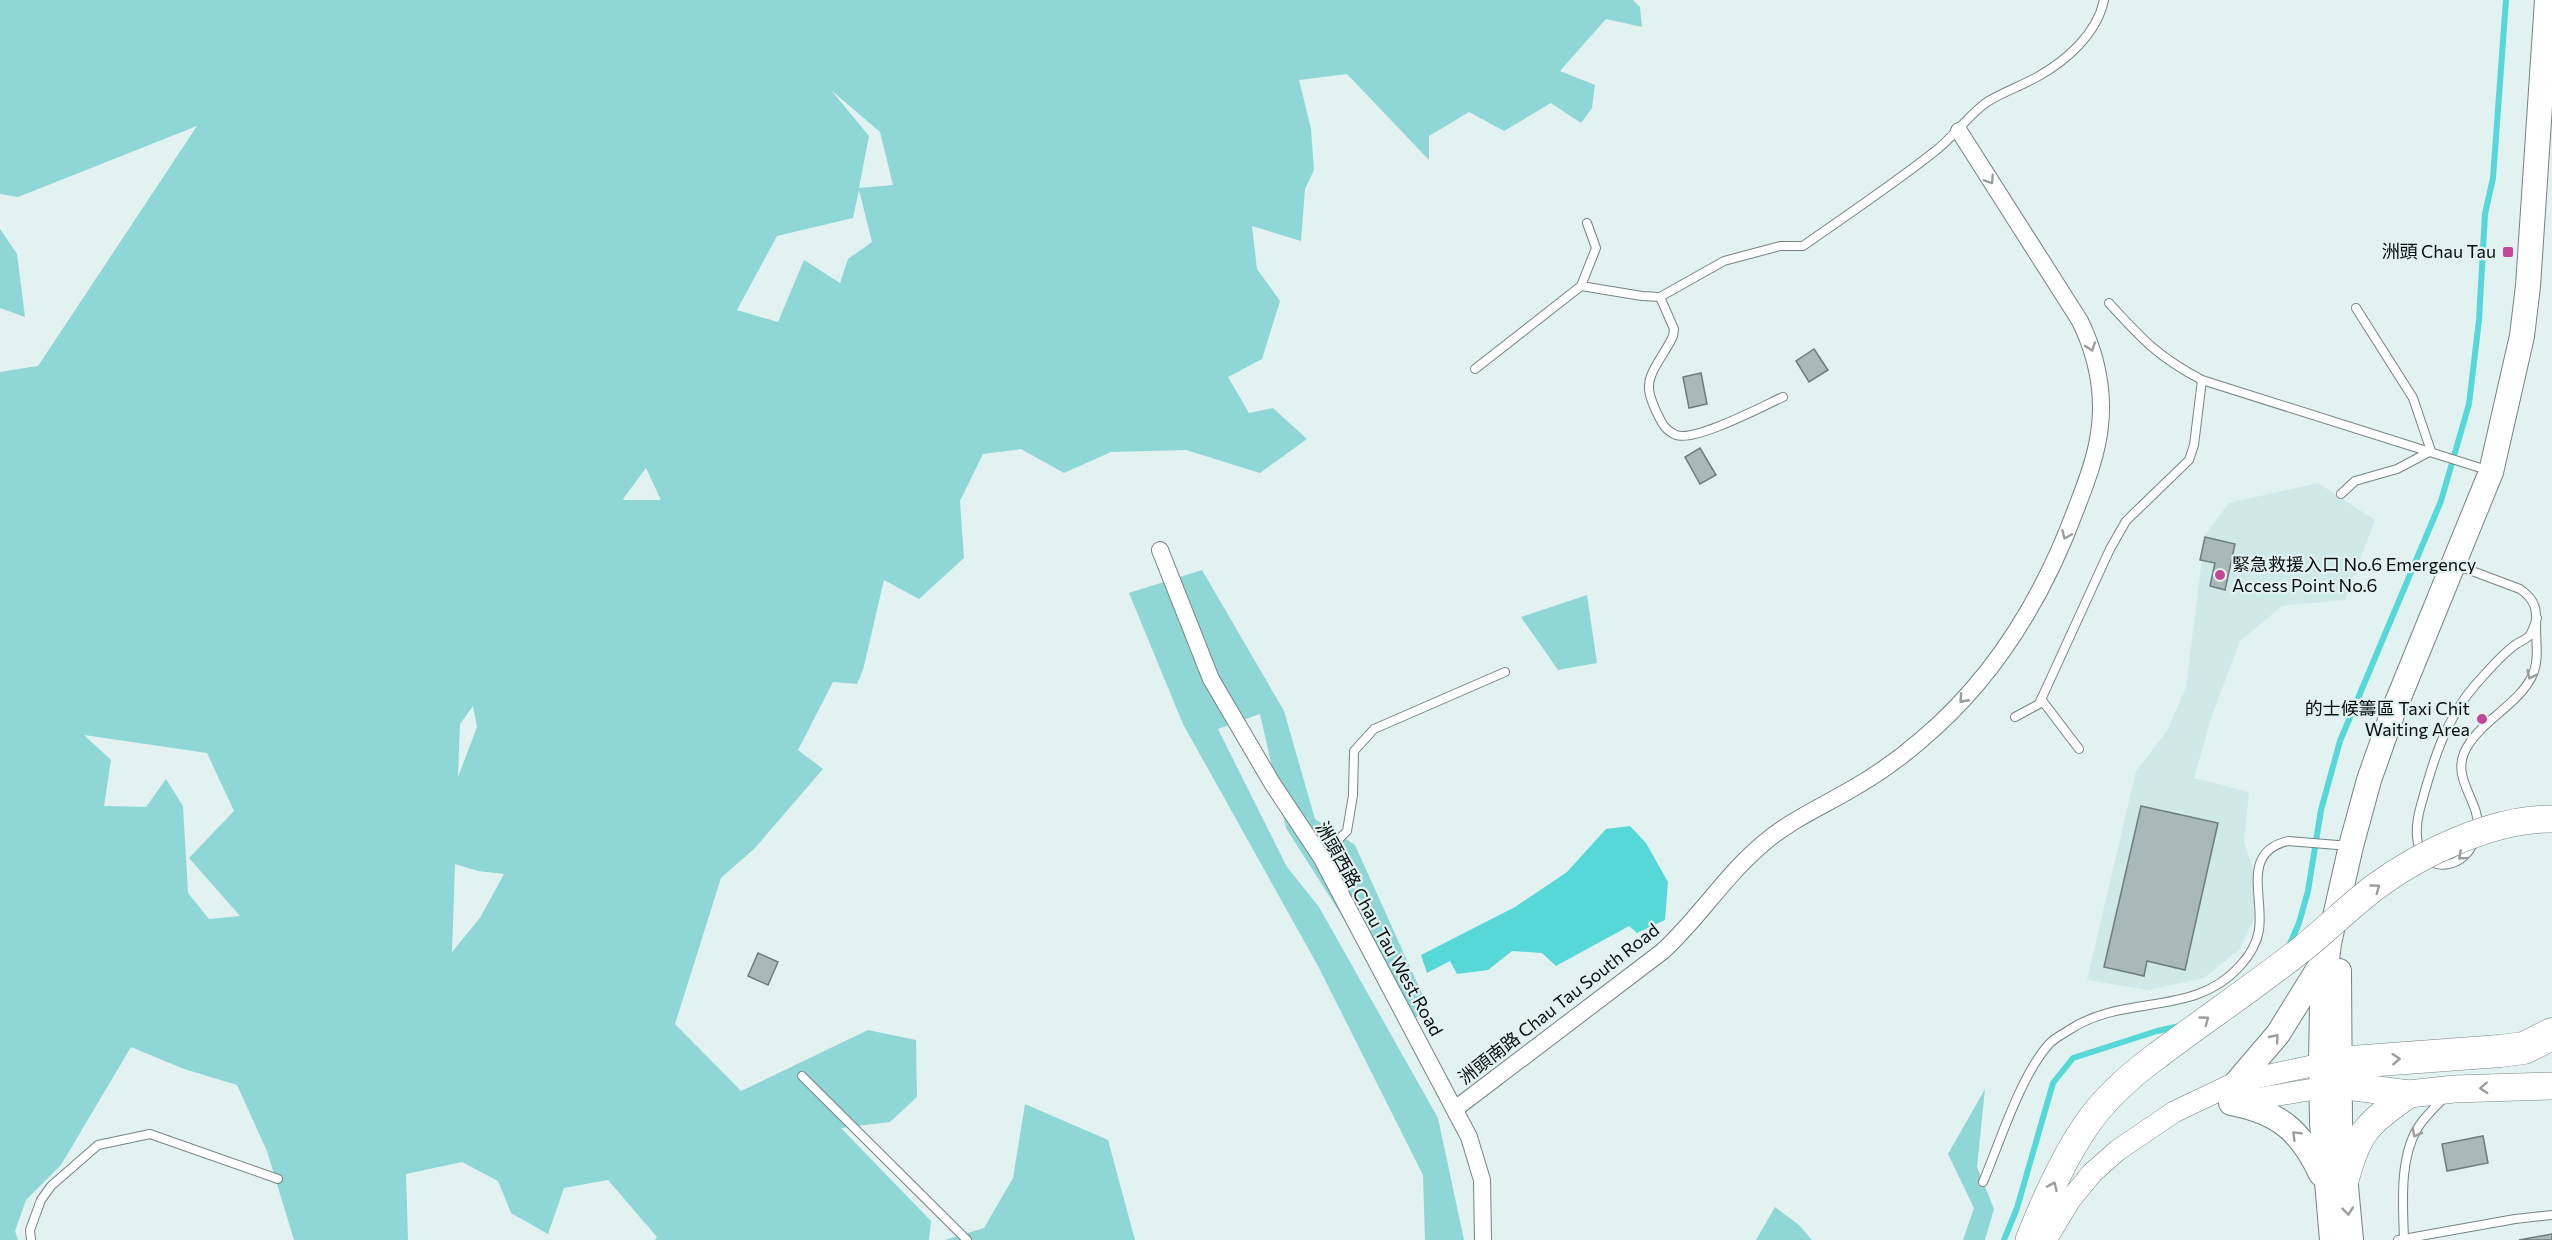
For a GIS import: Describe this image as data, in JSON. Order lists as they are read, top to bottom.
{
  "streets": {
    "street": ["洲頭西路 Chau Tau West Road", "洲頭南路 Chau Tau South Road"]
  },
  "crossings": [
    ["洲頭西路 Chau Tau West Road", "洲頭南路 Chau Tau South Road"]
  ],
  "one_way": ["洲頭南路 Chau Tau South Road"],
  "places": {
    "transit": ["洲頭 Chau Tau"],
    "other": ["緊急救援入口 No.6 Emergency Access Point No.6", "的士候籌區 Taxi Chit Waiting Area"]
  }
}
